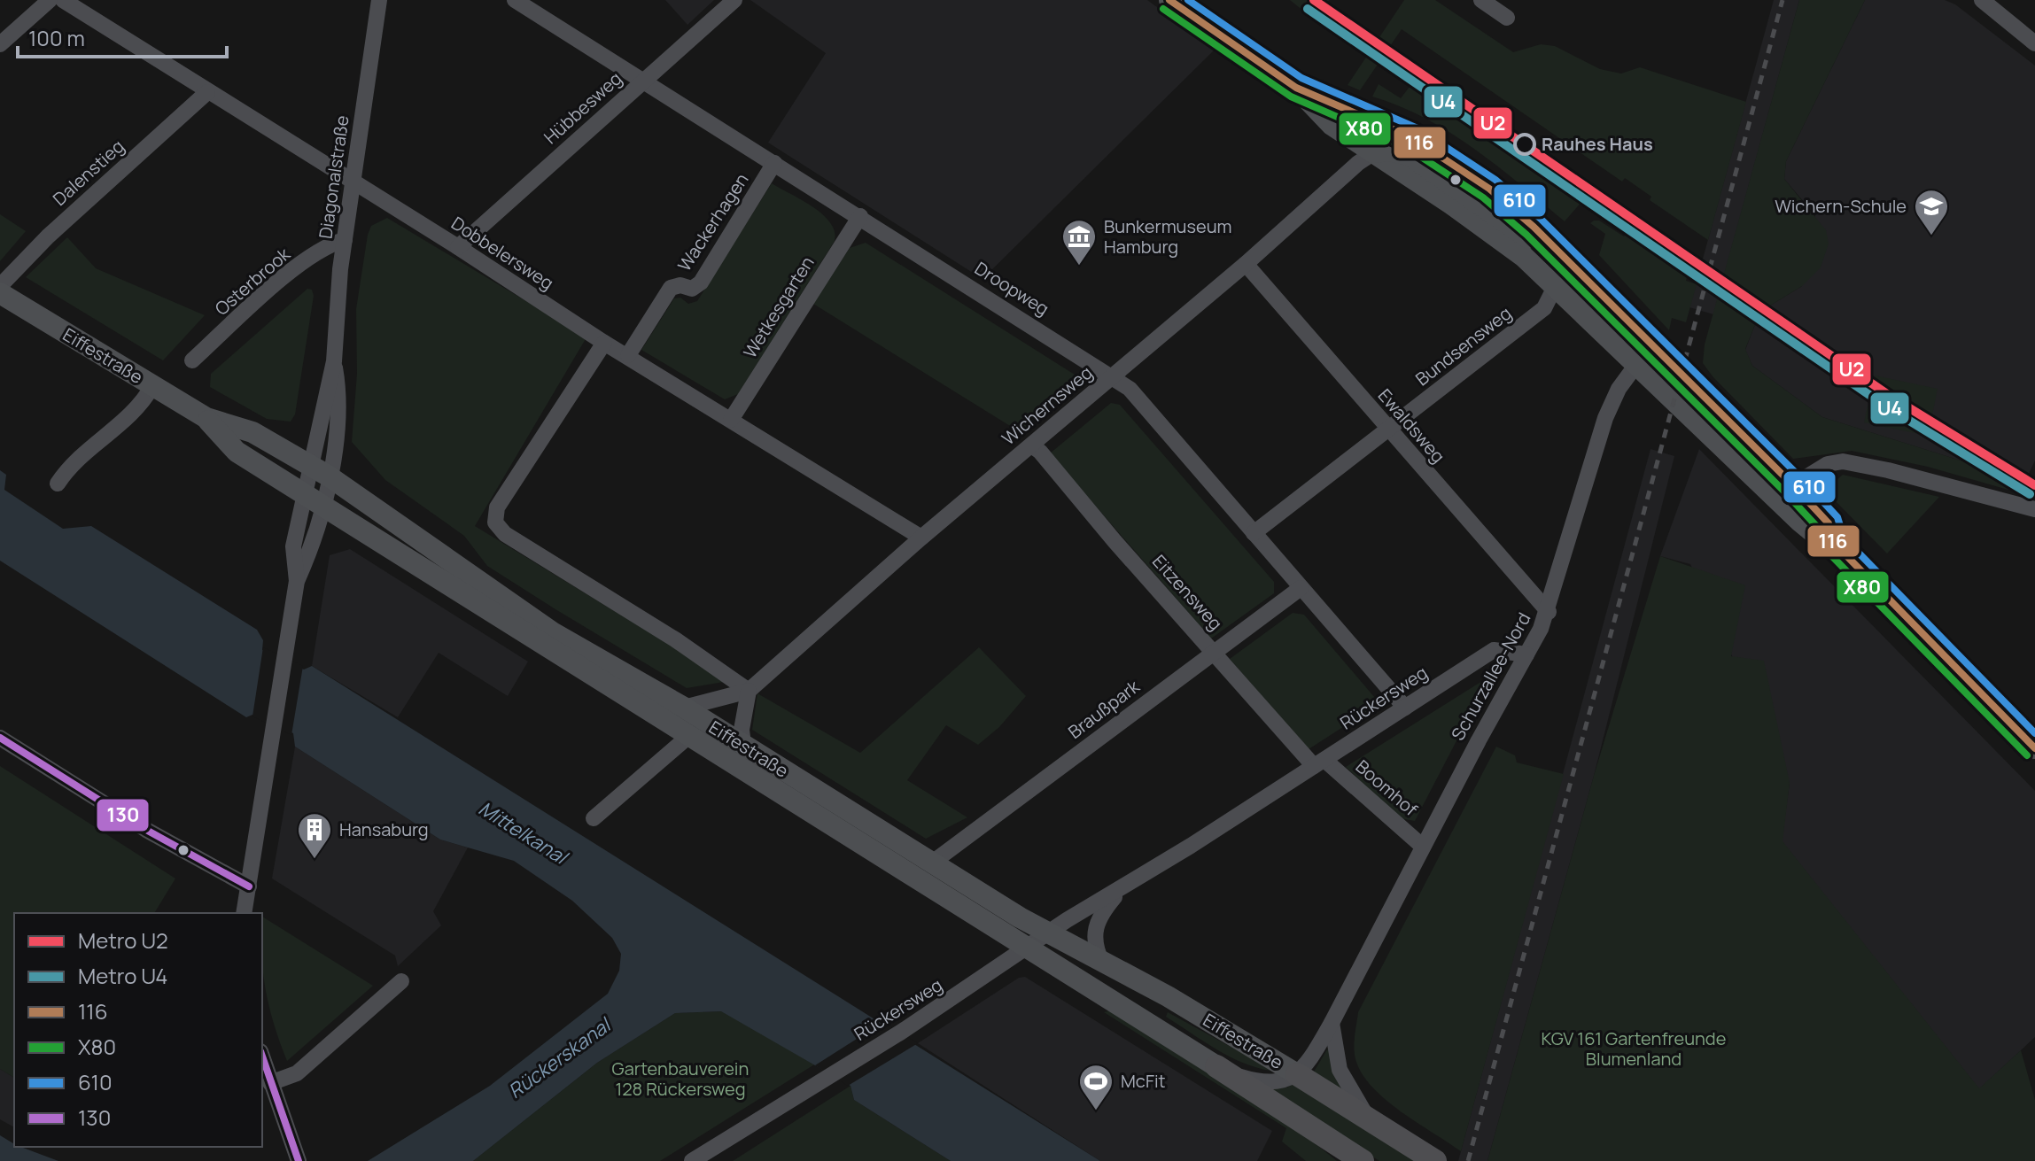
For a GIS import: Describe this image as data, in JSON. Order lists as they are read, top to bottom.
{
  "streets": {
    "main road": ["Eiffestraße"],
    "street": [
      "Hübbesweg",
      "Dalenstieg",
      "Diagonalstraße",
      "Wackerhagen",
      "Dobbelersweg",
      "Osterbrook",
      "Droopweg",
      "Wetkesgarten",
      "Bundsensweg",
      "Wichernsweg",
      "Ewaldsweg",
      "Eitzensweg",
      "Schurzallee-Nord",
      "Rückersweg",
      "Braußpark",
      "Boomhof"
    ]
  },
  "crossings": [
    ["Hübbesweg", "Dobbelersweg"],
    ["Hübbesweg", "Droopweg"],
    ["Dalenstieg", "Dobbelersweg"],
    ["Diagonalstraße", "Dobbelersweg"],
    ["Diagonalstraße", "Osterbrook"],
    ["Diagonalstraße", "Eiffestraße"],
    ["Wackerhagen", "Dobbelersweg"],
    ["Wackerhagen", "Droopweg"],
    ["Dobbelersweg", "Wetkesgarten"],
    ["Dobbelersweg", "Wichernsweg"],
    ["Droopweg", "Wetkesgarten"],
    ["Droopweg", "Bundsensweg"],
    ["Droopweg", "Wichernsweg"],
    ["Droopweg", "Rückersweg"],
    ["Droopweg", "Braußpark"],
    ["Bundsensweg", "Ewaldsweg"],
    ["Eiffestraße", "Wichernsweg"],
    ["Eiffestraße", "Schurzallee-Nord"],
    ["Eiffestraße", "Rückersweg"],
    ["Eiffestraße", "Braußpark"],
    ["Wichernsweg", "Ewaldsweg"],
    ["Wichernsweg", "Eitzensweg"],
    ["Ewaldsweg", "Schurzallee-Nord"],
    ["Eitzensweg", "Rückersweg"],
    ["Eitzensweg", "Braußpark"],
    ["Eitzensweg", "Boomhof"],
    ["Schurzallee-Nord", "Rückersweg"],
    ["Schurzallee-Nord", "Boomhof"],
    ["Rückersweg", "Boomhof"]
  ],
  "water": ["Mittelkanal", "Rückerskanal"],
  "parks": ["KGV 161 Gartenfreunde Blumenland", "Gartenbauverein 128 Rückersweg"],
  "places": {
    "other": ["Rauhes Haus"],
    "school or university": ["Wichern-Schule"],
    "museum": ["Bunkermuseum Hamburg"],
    "building": ["Hansaburg"],
    "sports": ["McFit"]
  },
  "lines": [
    "metro line U2",
    "transit line 116",
    "transit line 610",
    "metro line U4",
    "transit line X80",
    "transit line 130"
  ],
  "legend": [
    "Metro U2",
    "Metro U4",
    "116",
    "X80",
    "610",
    "130"
  ],
  "scale_bar": "100 m"
}
